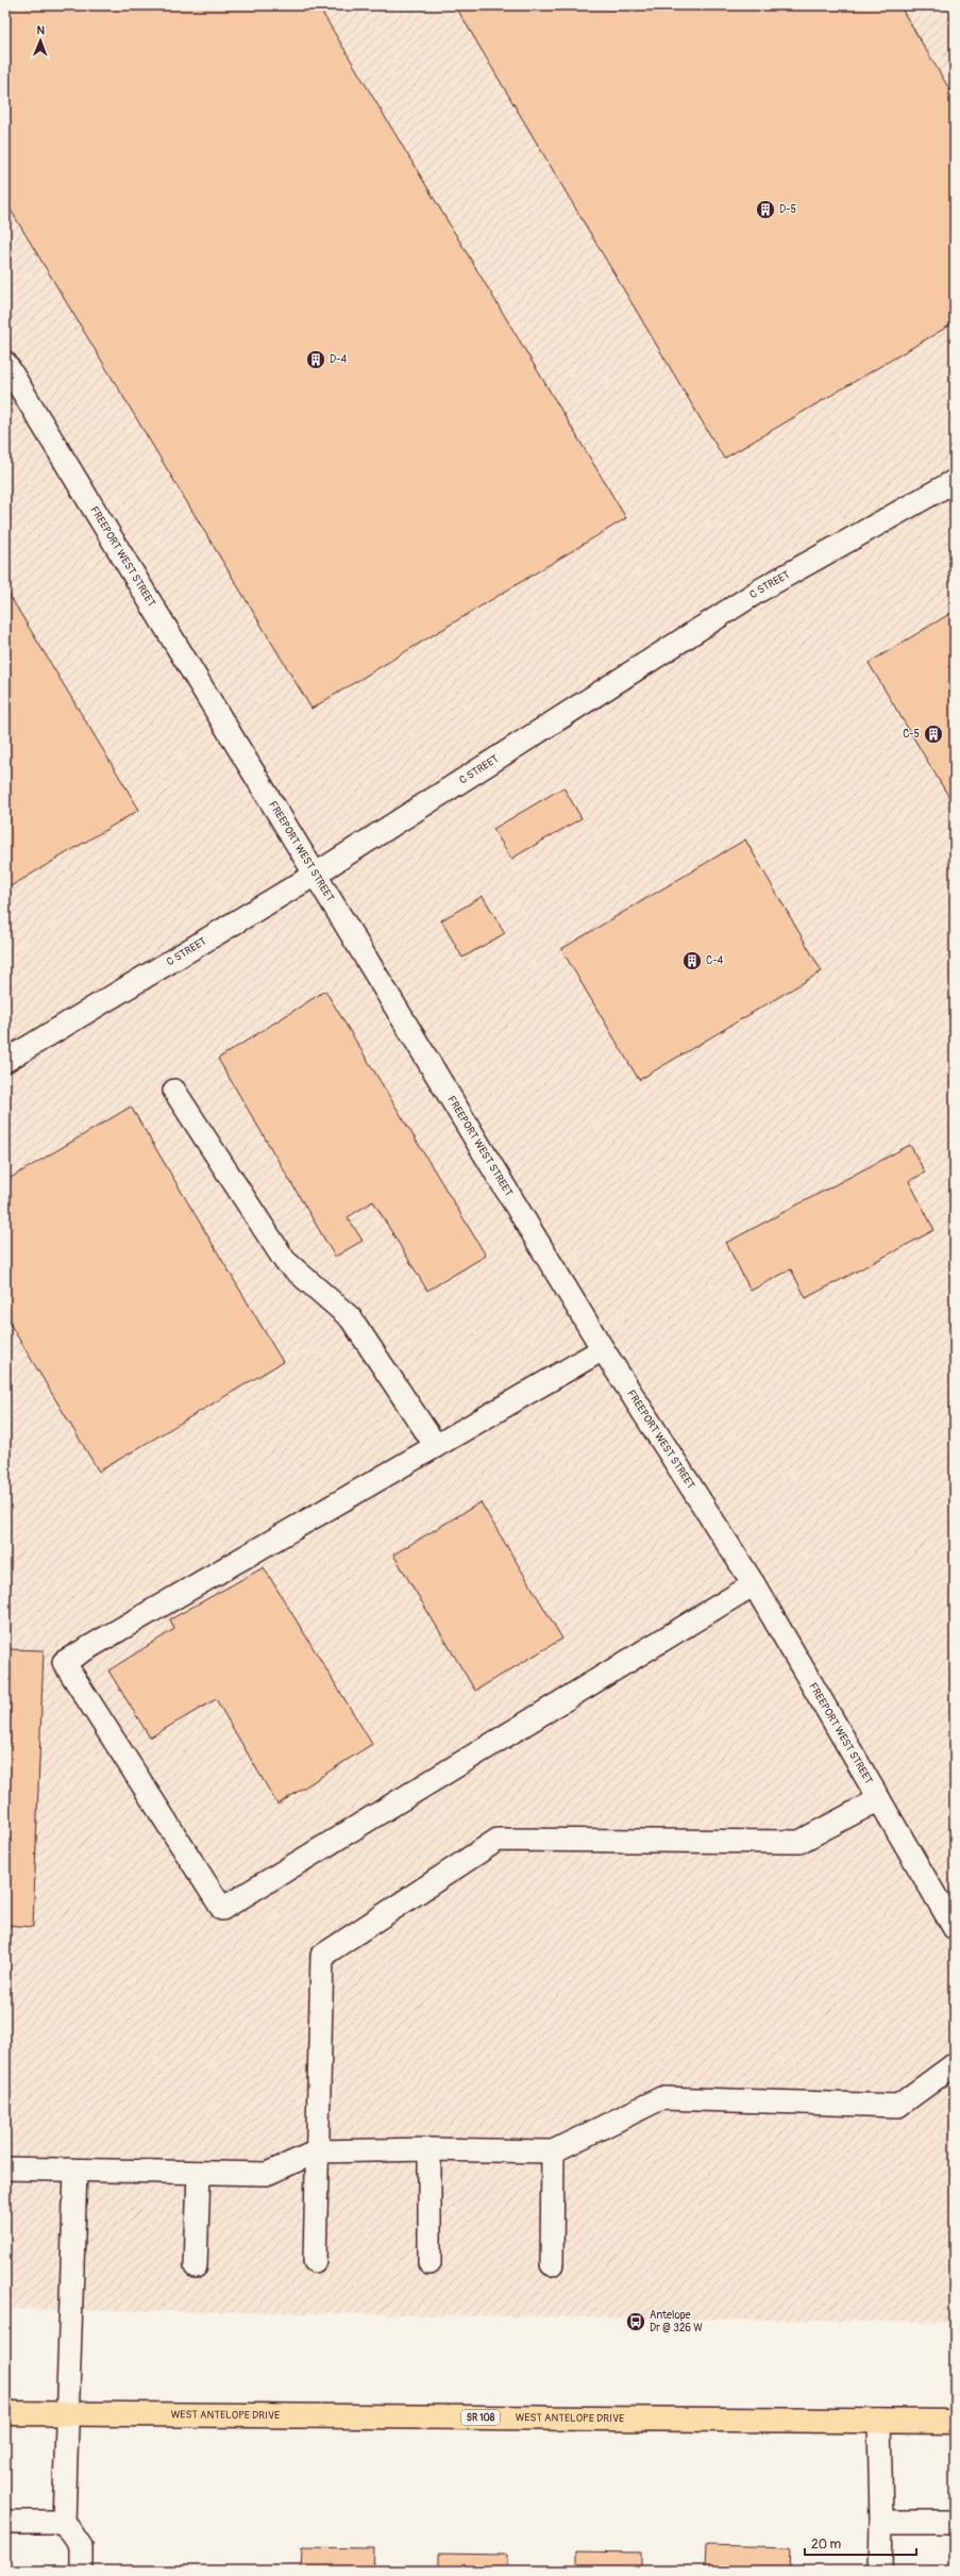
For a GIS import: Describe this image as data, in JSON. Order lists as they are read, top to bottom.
{
  "streets": {
    "main road": ["WEST ANTELOPE DRIVE", "SR 108"],
    "lane": ["FREEPORT WEST STREET", "C STREET"]
  },
  "crossings": [
    ["FREEPORT WEST STREET", "C STREET"]
  ],
  "places": {
    "building": [
      "D-5",
      "D-4",
      "C-5",
      "C-4"
    ],
    "bus stop": ["Antelope Dr @ 326 W"]
  },
  "scale_bar": "20 m",
  "north": "top"
}
